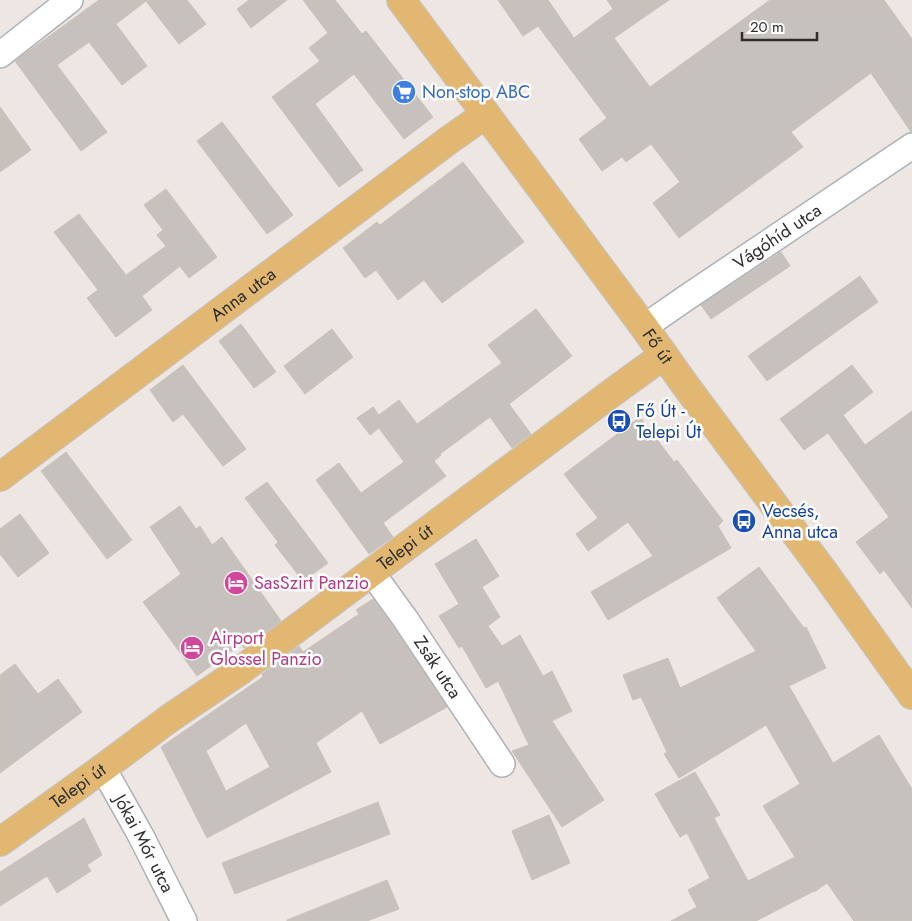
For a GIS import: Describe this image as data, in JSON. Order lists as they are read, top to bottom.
{
  "streets": {
    "main road": ["Anna utca", "Fő út", "Telepi út"],
    "street": ["Vágóhíd utca", "Zsák utca", "Jókai Mór utca"]
  },
  "crossings": [
    ["Vágóhíd utca", "Fő út"],
    ["Anna utca", "Fő út"],
    ["Fő út", "Telepi út"],
    ["Telepi út", "Zsák utca"],
    ["Telepi út", "Jókai Mór utca"]
  ],
  "places": {
    "supermarket": ["Non-stop ABC"],
    "bus stop": ["Fő Út - Telepi Út", "Vecsés, Anna utca"],
    "hotel": ["SasSzirt Panzio", "Airport Glossel Panzio"]
  },
  "scale_bar": "20 m"
}
